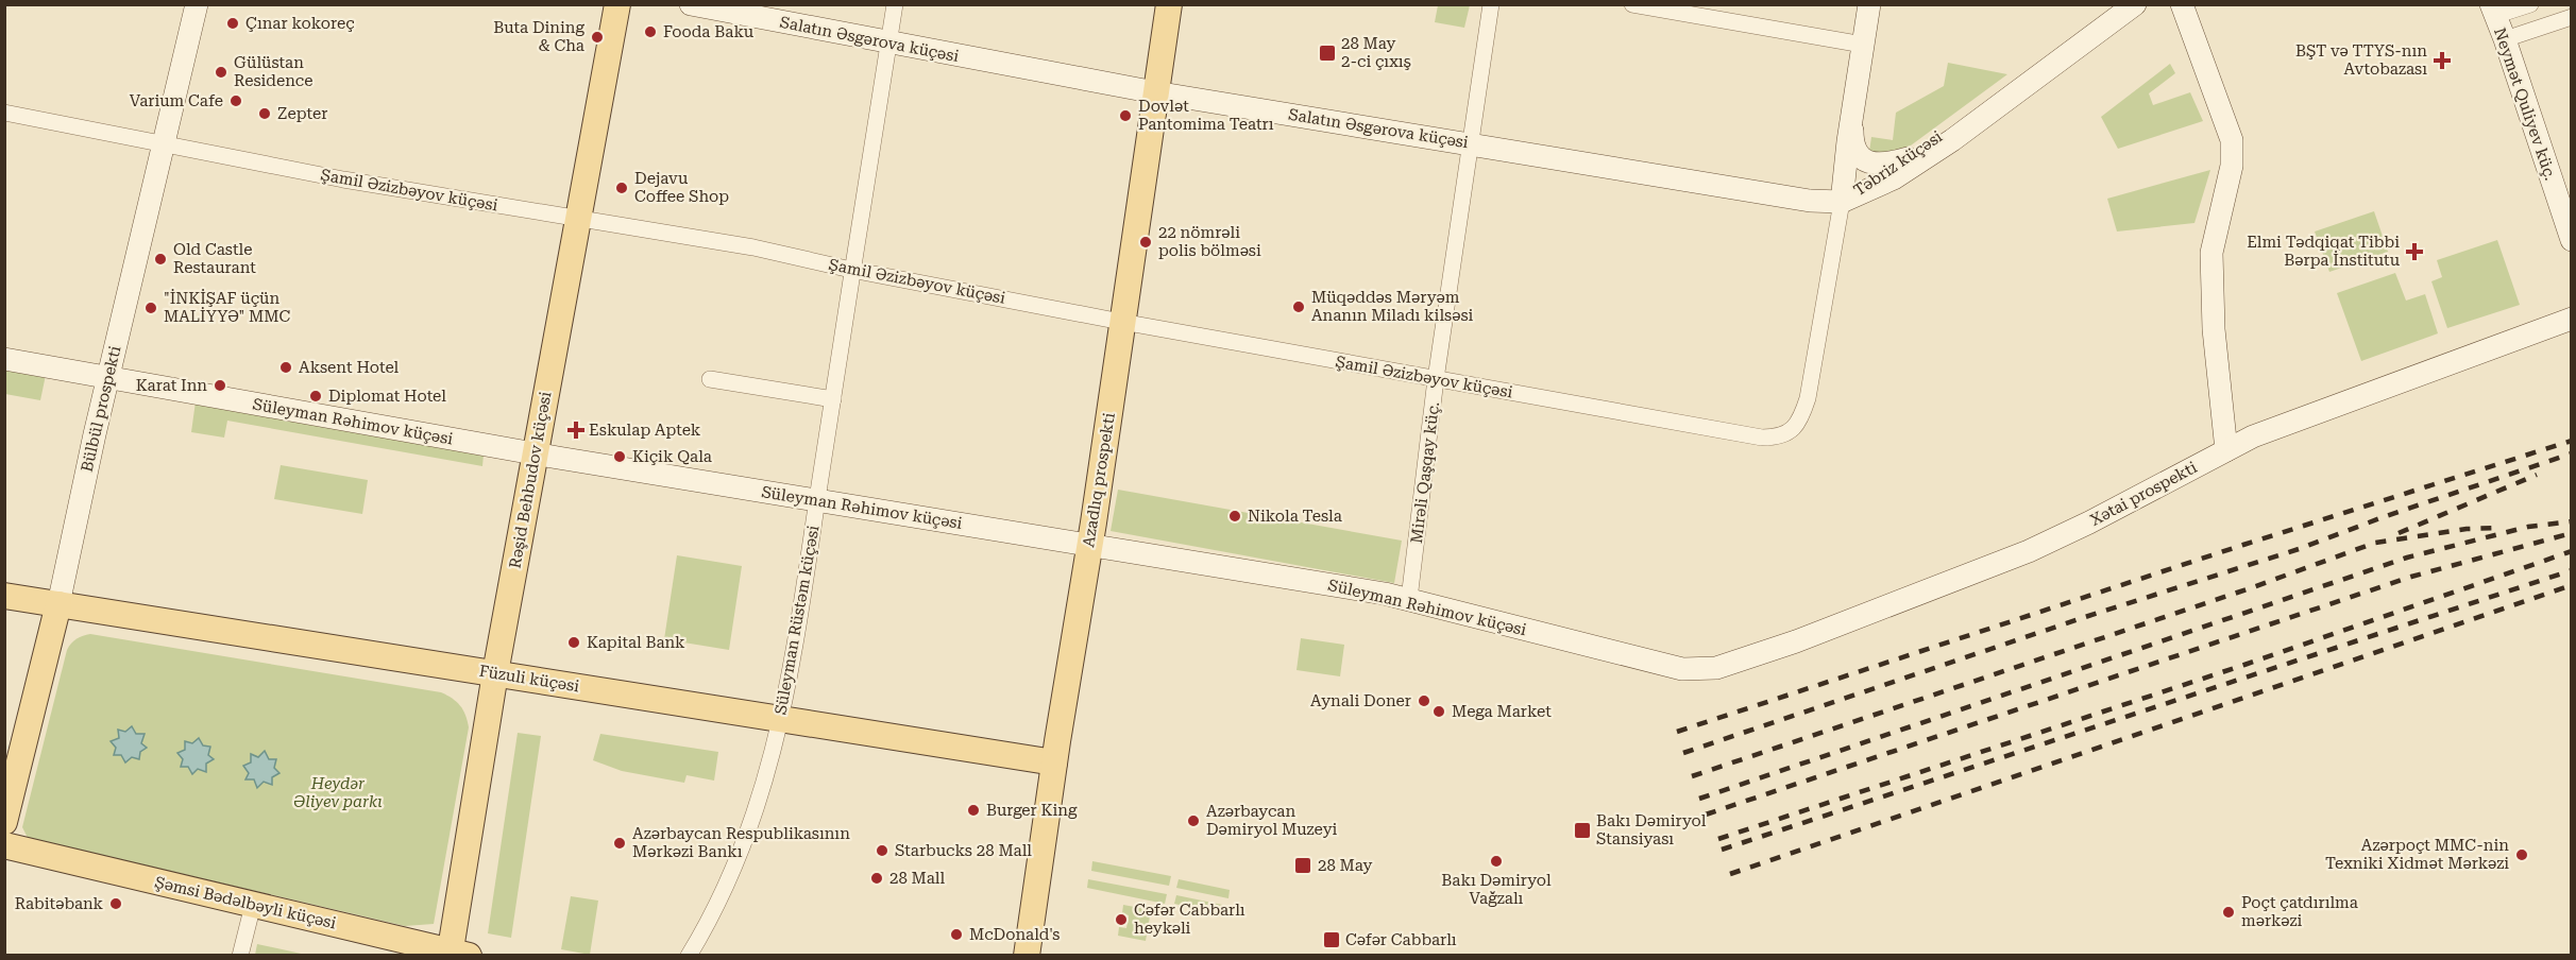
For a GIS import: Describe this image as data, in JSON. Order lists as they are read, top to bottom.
{
  "streets": {
    "main road": [
      "Salatın Əsgərova küçəsi",
      "Neymət Quliyev küç.",
      "Təbriz küçəsi",
      "Bülbül prospekti",
      "Süleyman Rəhimov küçəsi",
      "Rəşid Behbudov küçəsi",
      "Azadlıq prospekti",
      "Xətai prospekti",
      "Füzuli küçəsi",
      "Şəmsi Bədəlbəyli küçəsi"
    ],
    "street": ["Şamil Əzizbəyov küçəsi", "Mirəli Qaşqay küç.", "Süleyman Rüstəm küçəsi"]
  },
  "crossings": [
    ["Salatın Əsgərova küçəsi", "Təbriz küçəsi"],
    ["Salatın Əsgərova küçəsi", "Şamil Əzizbəyov küçəsi"],
    ["Salatın Əsgərova küçəsi", "Mirəli Qaşqay küç."],
    ["Salatın Əsgərova küçəsi", "Azadlıq prospekti"],
    ["Salatın Əsgərova küçəsi", "Süleyman Rüstəm küçəsi"],
    ["Təbriz küçəsi", "Şamil Əzizbəyov küçəsi"],
    ["Şamil Əzizbəyov küçəsi", "Bülbül prospekti"],
    ["Şamil Əzizbəyov küçəsi", "Mirəli Qaşqay küç."],
    ["Şamil Əzizbəyov küçəsi", "Rəşid Behbudov küçəsi"],
    ["Şamil Əzizbəyov küçəsi", "Azadlıq prospekti"],
    ["Şamil Əzizbəyov küçəsi", "Süleyman Rüstəm küçəsi"],
    ["Bülbül prospekti", "Süleyman Rəhimov küçəsi"],
    ["Bülbül prospekti", "Füzuli küçəsi"],
    ["Süleyman Rəhimov küçəsi", "Mirəli Qaşqay küç."],
    ["Süleyman Rəhimov küçəsi", "Rəşid Behbudov küçəsi"],
    ["Süleyman Rəhimov küçəsi", "Azadlıq prospekti"],
    ["Süleyman Rəhimov küçəsi", "Xətai prospekti"],
    ["Süleyman Rəhimov küçəsi", "Süleyman Rüstəm küçəsi"],
    ["Rəşid Behbudov küçəsi", "Füzuli küçəsi"],
    ["Rəşid Behbudov küçəsi", "Şəmsi Bədəlbəyli küçəsi"],
    ["Azadlıq prospekti", "Füzuli küçəsi"],
    ["Süleyman Rüstəm küçəsi", "Füzuli küçəsi"]
  ],
  "parks": ["Heydər Əliyev parkı"],
  "places": {
    "other": [
      "Çınar kokoreç",
      "Fooda Baku",
      "Buta Dining & Cha",
      "Gülüstan Residence",
      "Varium Cafe",
      "Zepter",
      "Dovlət Pantomima Teatrı",
      "Dejavu Coffee Shop",
      "22 nömrəli polis bölməsi",
      "Old Castle Restaurant",
      "Müqəddəs Məryəm Ananın Miladı kilsəsi",
      "\"İNKİŞAF üçün MALİYYƏ\" MMC",
      "Aksent Hotel",
      "Karat Inn",
      "Diplomat Hotel",
      "Kiçik Qala",
      "Nikola Tesla",
      "Kapital Bank",
      "Aynali Doner",
      "Mega Market",
      "Burger King",
      "Azərbaycan Dəmiryol Muzeyi",
      "Azərbaycan Respublikasının Mərkəzi Bankı",
      "Starbucks 28 Mall",
      "Azərpoçt MMC-nin Texniki Xidmət Mərkəzi",
      "Bakı Dəmiryol Vağzalı",
      "28 Mall",
      "Rabitəbank",
      "Poçt çatdırılma mərkəzi",
      "Cəfər Cabbarlı heykəli",
      "McDonald's"
    ],
    "transit": [
      "28 May 2-ci çıxış",
      "Bakı Dəmiryol Stansiyası",
      "28 May",
      "Cəfər Cabbarlı"
    ],
    "health": ["BŞT və TTYS-nın Avtobazası", "Elmi Tədqiqat Tibbi Bərpa İnstitutu", "Eskulap Aptek"]
  }
}
